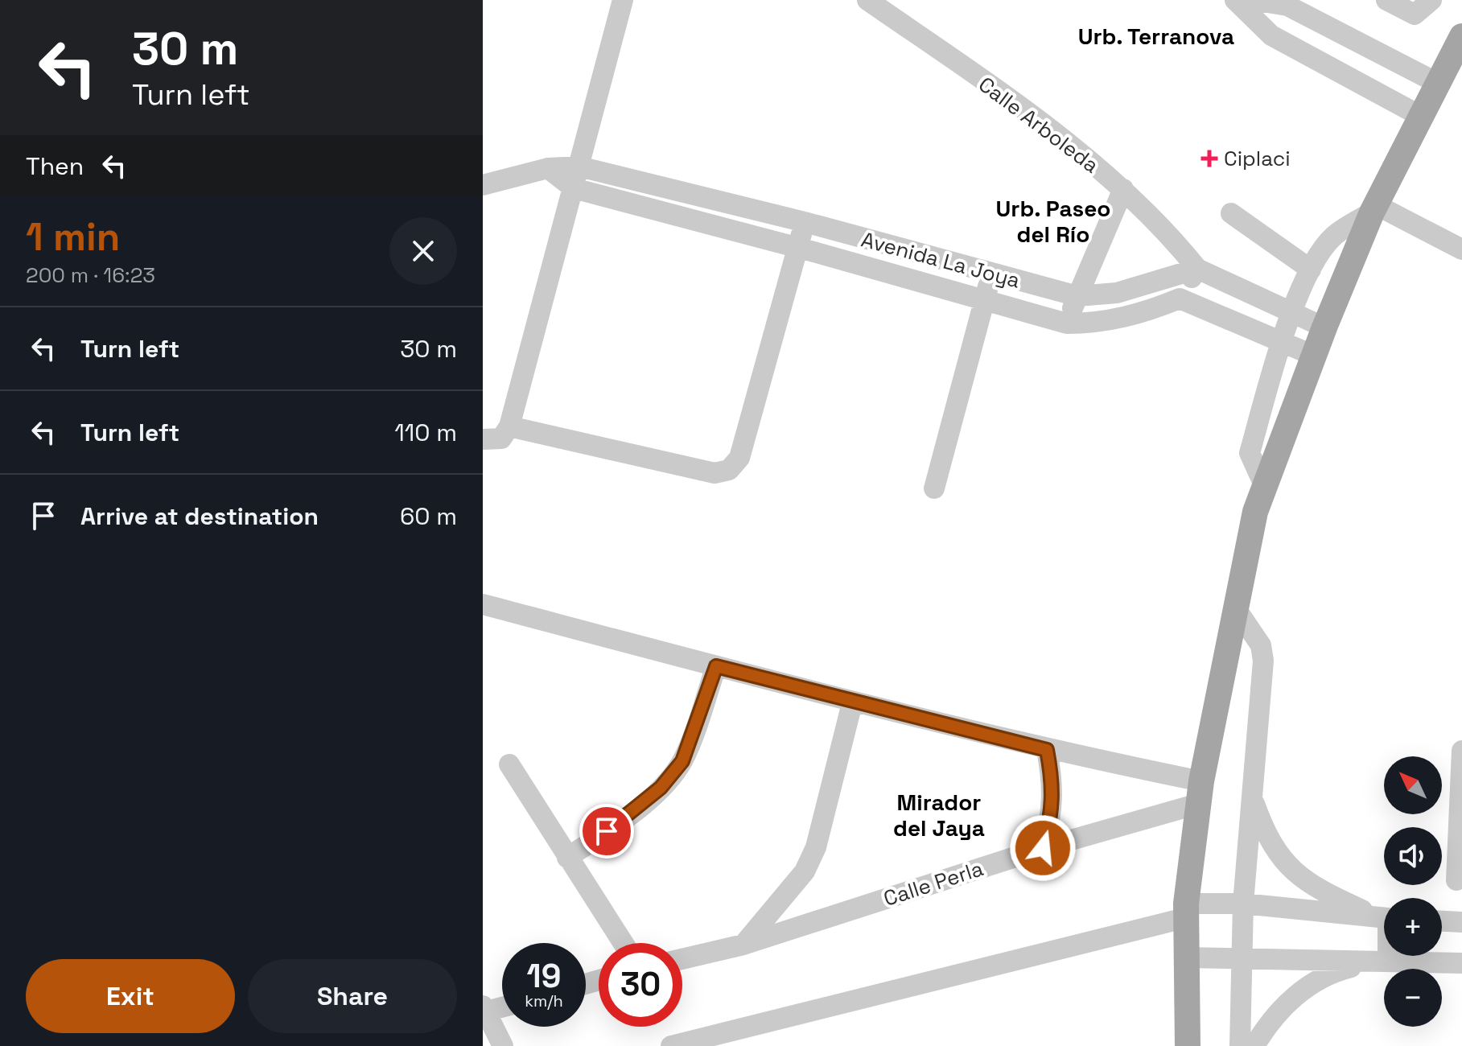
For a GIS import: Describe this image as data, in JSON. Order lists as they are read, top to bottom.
{
  "streets": {
    "street": ["Calle Arboleda", "Avenida La Joya", "Calle Perla"]
  },
  "crossings": [
    ["Calle Arboleda", "Avenida La Joya"]
  ],
  "districts": ["Urb. Terranova", "Urb. Paseo del Río", "Mirador del Jaya"],
  "places": {
    "health": ["Ciplaci"]
  },
  "north": "top left",
  "page": {
    "turn": ["30 m", "Turn left"],
    "then": "Then",
    "heading": ["1 min", "200 m · 16:23"],
    "list": [
      {
        "name": "Turn left",
        "value": "30 m"
      },
      {
        "name": "Turn left",
        "value": "110 m"
      },
      {
        "name": "Arrive at destination",
        "value": "60 m"
      }
    ],
    "map_buttons": ["+", "−"],
    "speed": "19 km/h",
    "limit": "30",
    "buttons": ["Exit", "Share"]
  }
}
